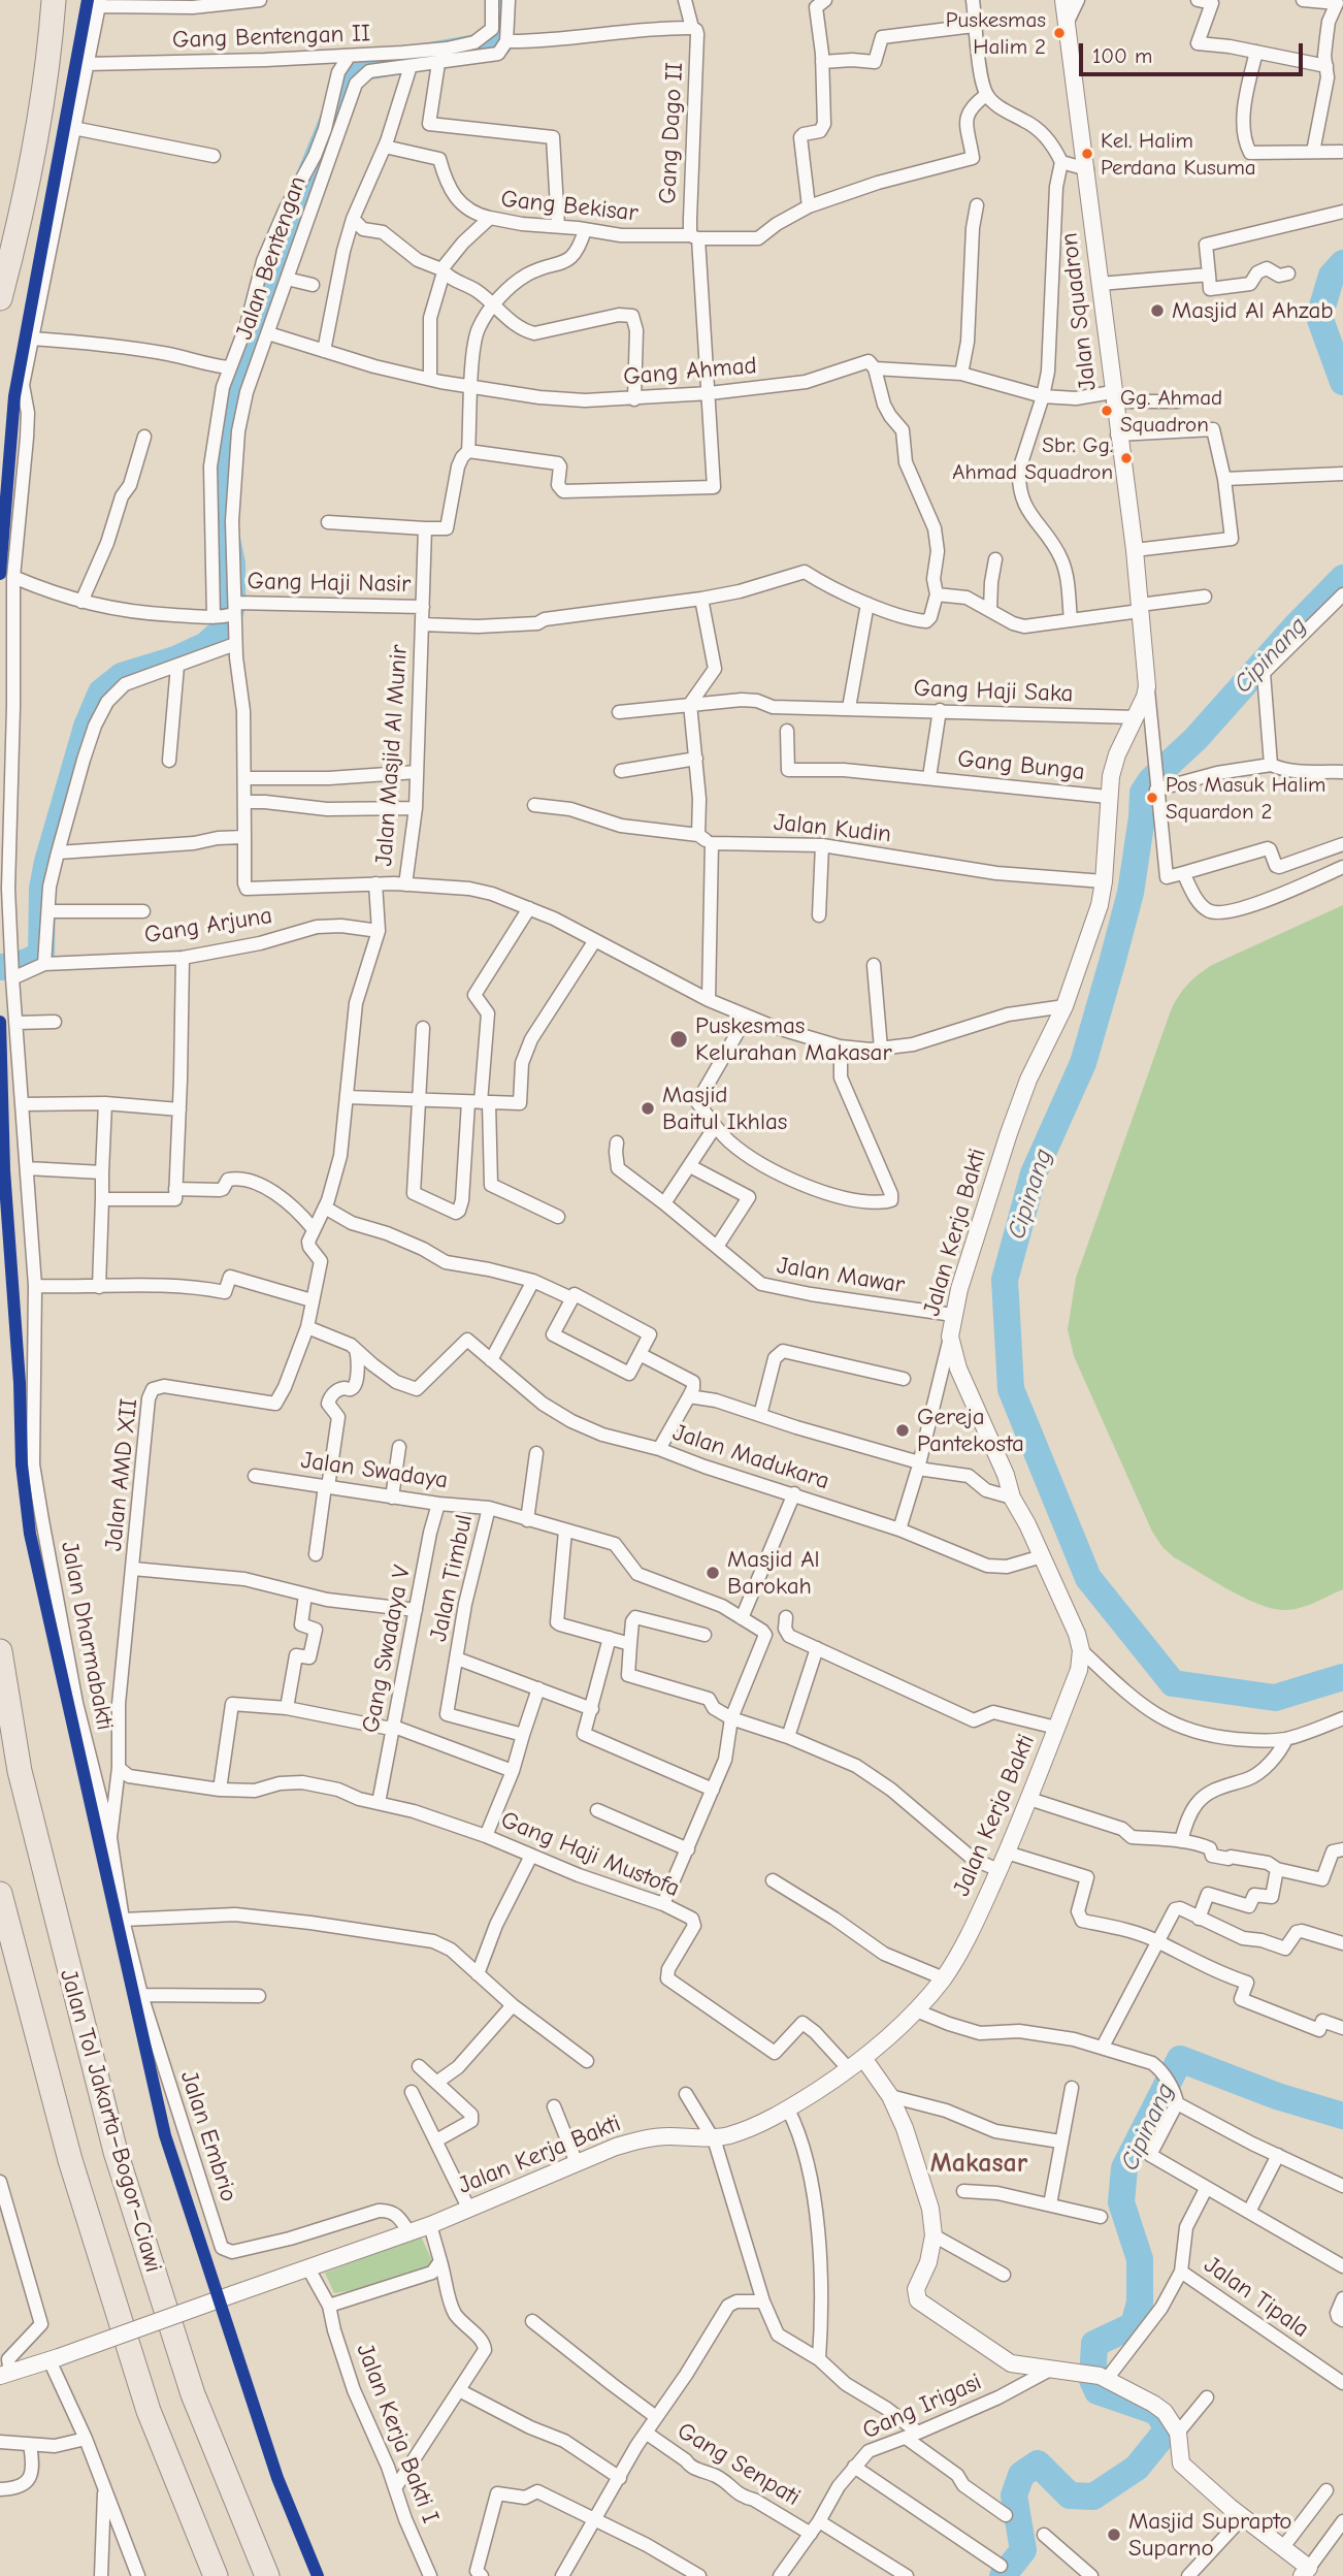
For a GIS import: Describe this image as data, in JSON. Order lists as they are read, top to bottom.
{
  "streets": {
    "highway": ["Jalan Tol Jakarta–Bogor–Ciawi"],
    "street": [
      "Gang Bentengan II",
      "Gang Dago II",
      "Gang Bekisar",
      "Jalan Bentengan",
      "Jalan Squadron",
      "Gang Ahmad",
      "Gang Haji Nasir",
      "Gang Haji Saka",
      "Jalan Masjid Al Munir",
      "Gang Bunga",
      "Jalan Kudin",
      "Gang Arjuna",
      "Jalan Kerja Bakti",
      "Jalan Mawar",
      "Jalan Madukara",
      "Jalan Swadaya",
      "Jalan AMD XII",
      "Jalan Timbul",
      "Jalan Dharmabakti",
      "Gang Swadaya V",
      "Gang Haji Mustofa",
      "Jalan Embrio",
      "Jalan Tipala",
      "Gang Irigasi",
      "Jalan Kerja Bakti I",
      "Gang Senpati"
    ]
  },
  "crossings": [
    ["Gang Bentengan II", "Jalan Bentengan"],
    ["Gang Bentengan II", "Jalan Dharmabakti"],
    ["Gang Dago II", "Gang Bekisar"],
    ["Gang Dago II", "Gang Ahmad"],
    ["Jalan Bentengan", "Gang Ahmad"],
    ["Jalan Bentengan", "Gang Haji Nasir"],
    ["Jalan Squadron", "Gang Ahmad"],
    ["Jalan Squadron", "Jalan Kerja Bakti"],
    ["Gang Haji Nasir", "Jalan Masjid Al Munir"],
    ["Gang Haji Nasir", "Jalan Dharmabakti"],
    ["Gang Haji Saka", "Jalan Kerja Bakti"],
    ["Jalan Masjid Al Munir", "Jalan Kerja Bakti"],
    ["Gang Bunga", "Jalan Kerja Bakti"],
    ["Jalan Kudin", "Jalan Kerja Bakti"],
    ["Jalan Kerja Bakti", "Jalan Mawar"],
    ["Jalan Kerja Bakti", "Jalan Madukara"],
    ["Jalan Kerja Bakti", "Gang Haji Mustofa"],
    ["Jalan Kerja Bakti", "Jalan Embrio"],
    ["Jalan Kerja Bakti", "Jalan Kerja Bakti I"],
    ["Jalan Swadaya", "Jalan Timbul"],
    ["Jalan Swadaya", "Gang Swadaya V"],
    ["Jalan AMD XII", "Jalan Dharmabakti"],
    ["Jalan AMD XII", "Gang Haji Mustofa"],
    ["Jalan AMD XII", "Jalan Embrio"],
    ["Jalan Dharmabakti", "Jalan Embrio"],
    ["Gang Swadaya V", "Gang Haji Mustofa"],
    ["Gang Irigasi", "Gang Senpati"]
  ],
  "districts": ["Makasar"],
  "water": ["Cipinang"],
  "places": [
    "Puskesmas Halim 2",
    "Kel. Halim Perdana Kusuma",
    "Masjid Al Ahzab",
    "Gg. Ahmad Squadron",
    "Sbr. Gg. Ahmad Squadron",
    "Pos Masuk Halim Squardon 2",
    "Puskesmas Kelurahan Makasar",
    "Masjid Baitul Ikhlas",
    "Gereja Pantekosta",
    "Masjid Al Barokah",
    "Masjid Suprapto Suparno"
  ],
  "scale_bar": "100 m"
}
